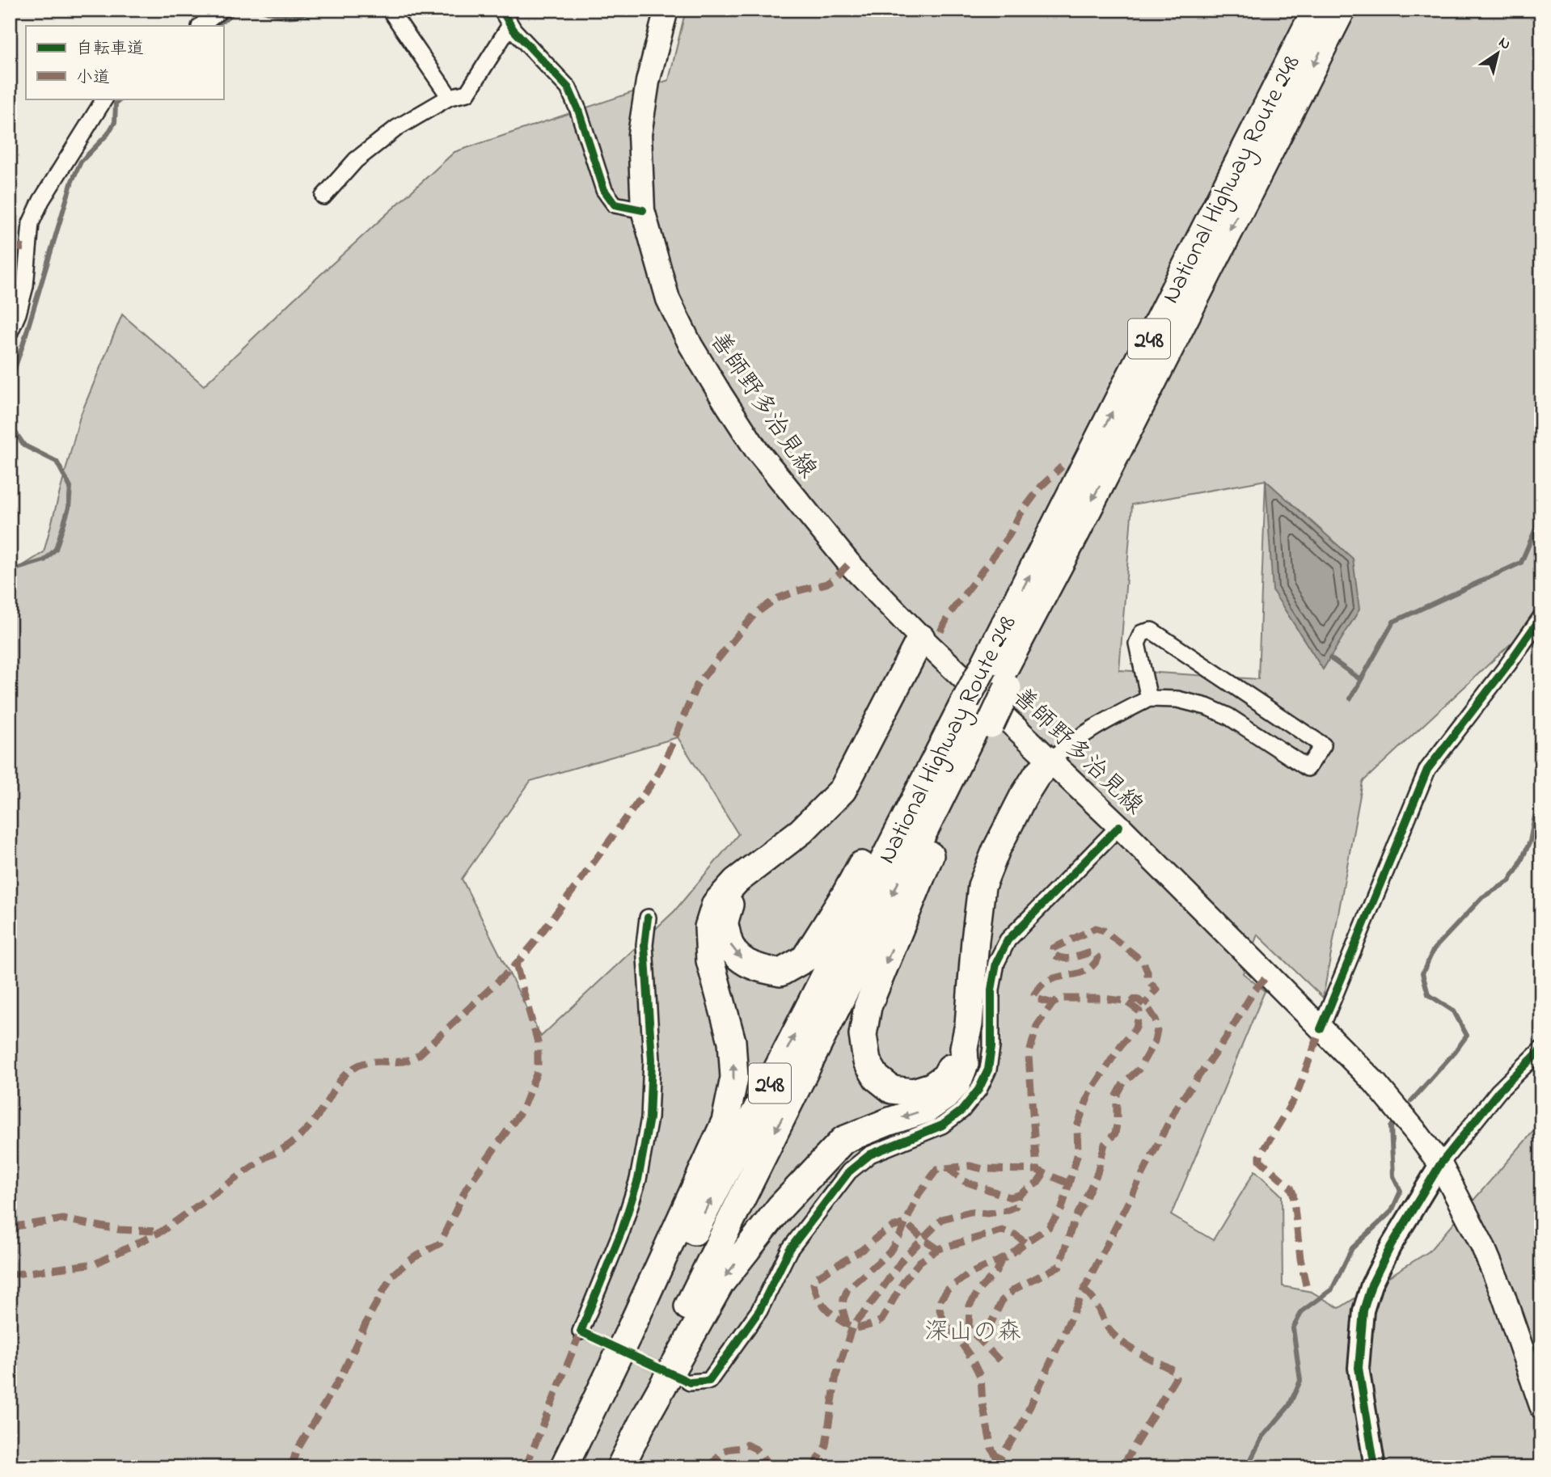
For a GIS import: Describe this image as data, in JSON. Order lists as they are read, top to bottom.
{
  "streets": {
    "highway": ["National Highway Route 248", "248"],
    "main road": ["善師野多治見線"]
  },
  "parks": ["深山の森"],
  "legend": ["自転車道", "小道"],
  "north": "top right"
}
